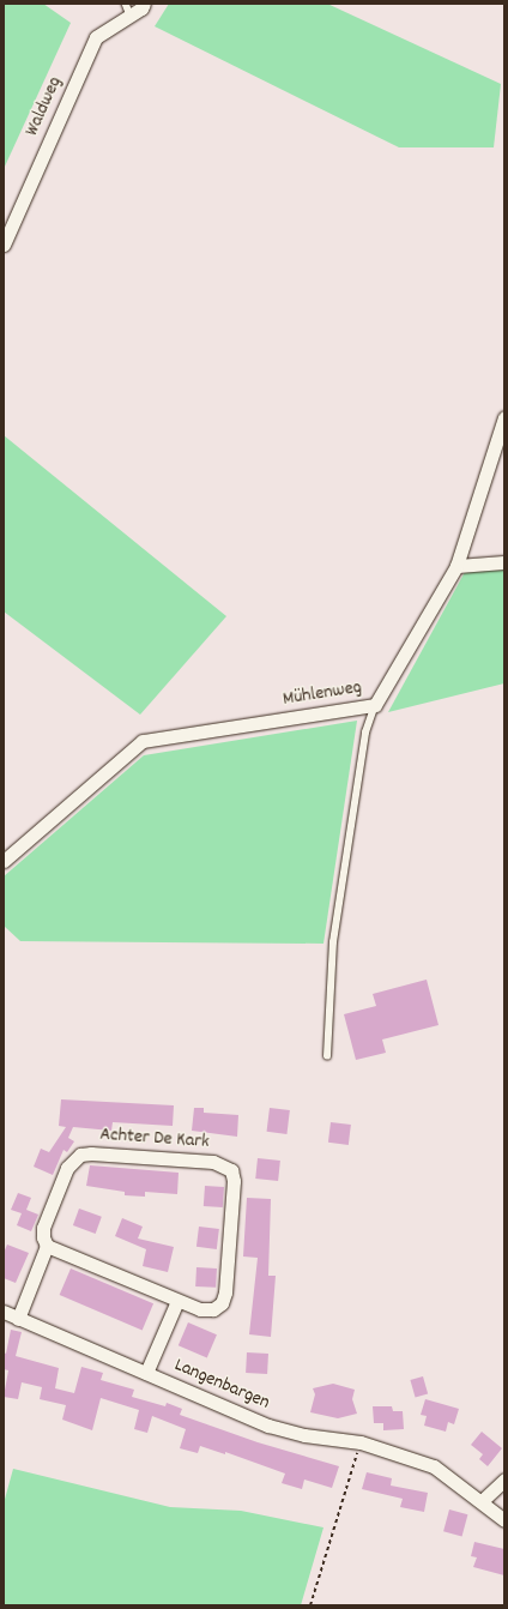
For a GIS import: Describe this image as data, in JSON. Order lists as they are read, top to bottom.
{
  "streets": {
    "street": [
      "Waldweg",
      "Mühlenweg",
      "Achter De Kark",
      "Langenbargen"
    ]
  },
  "crossings": [
    ["Achter De Kark", "Langenbargen"]
  ]
}
